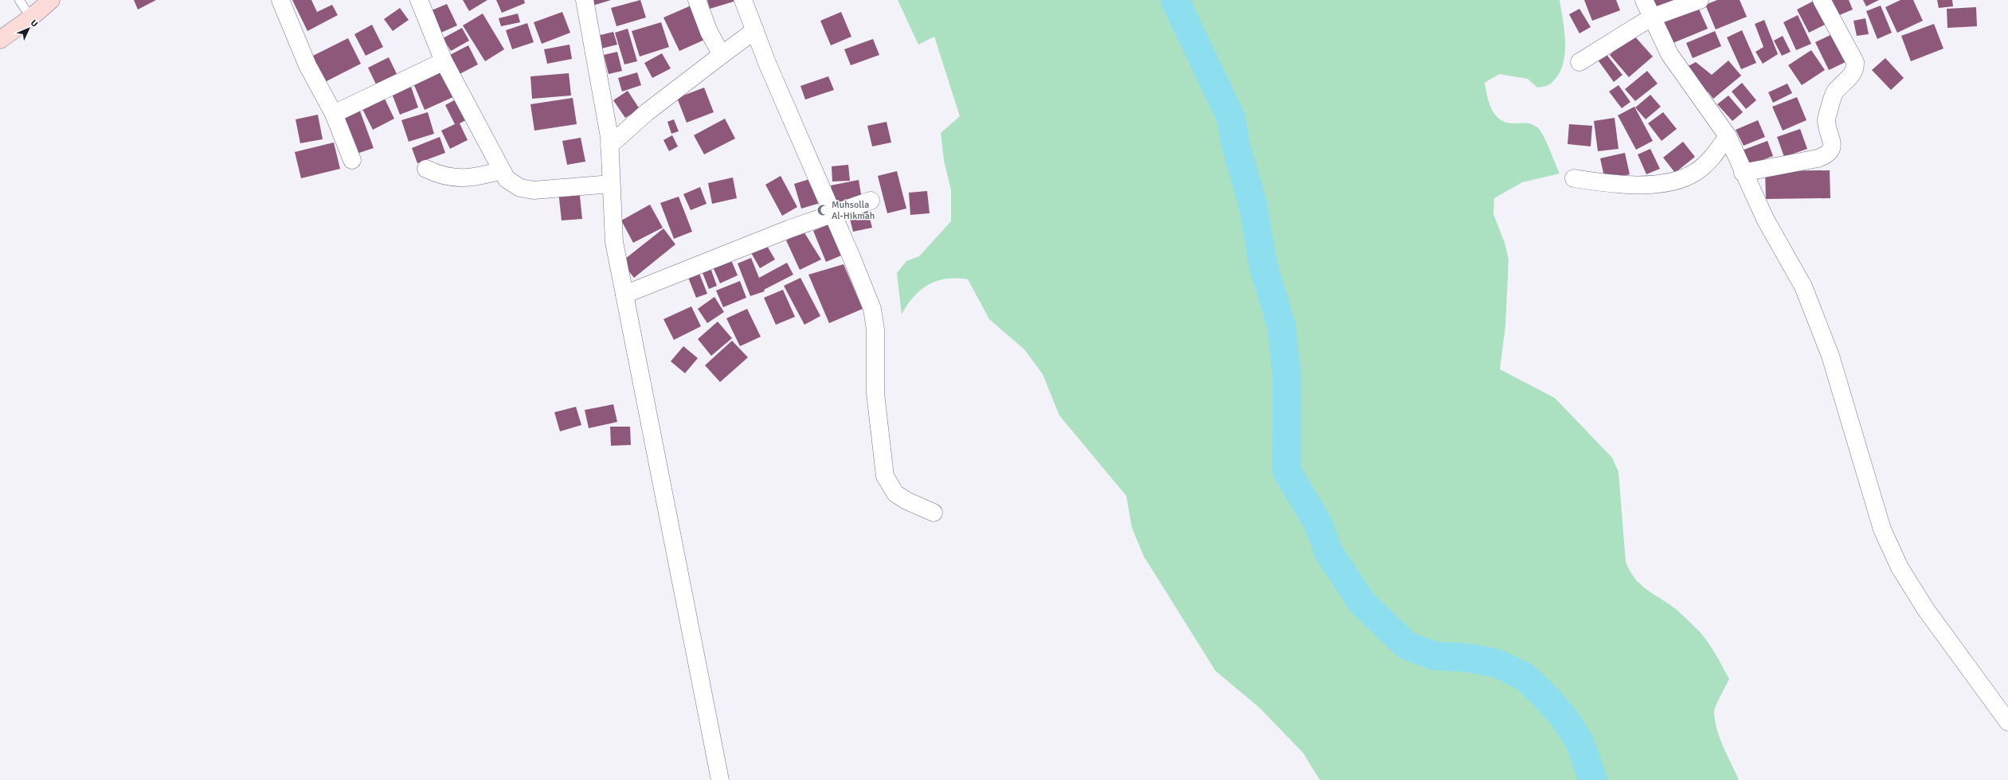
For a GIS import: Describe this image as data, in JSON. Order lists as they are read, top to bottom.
{
  "places": {
    "mosque": ["Muhsolla Al-Hikmah"]
  },
  "north": "top right"
}
